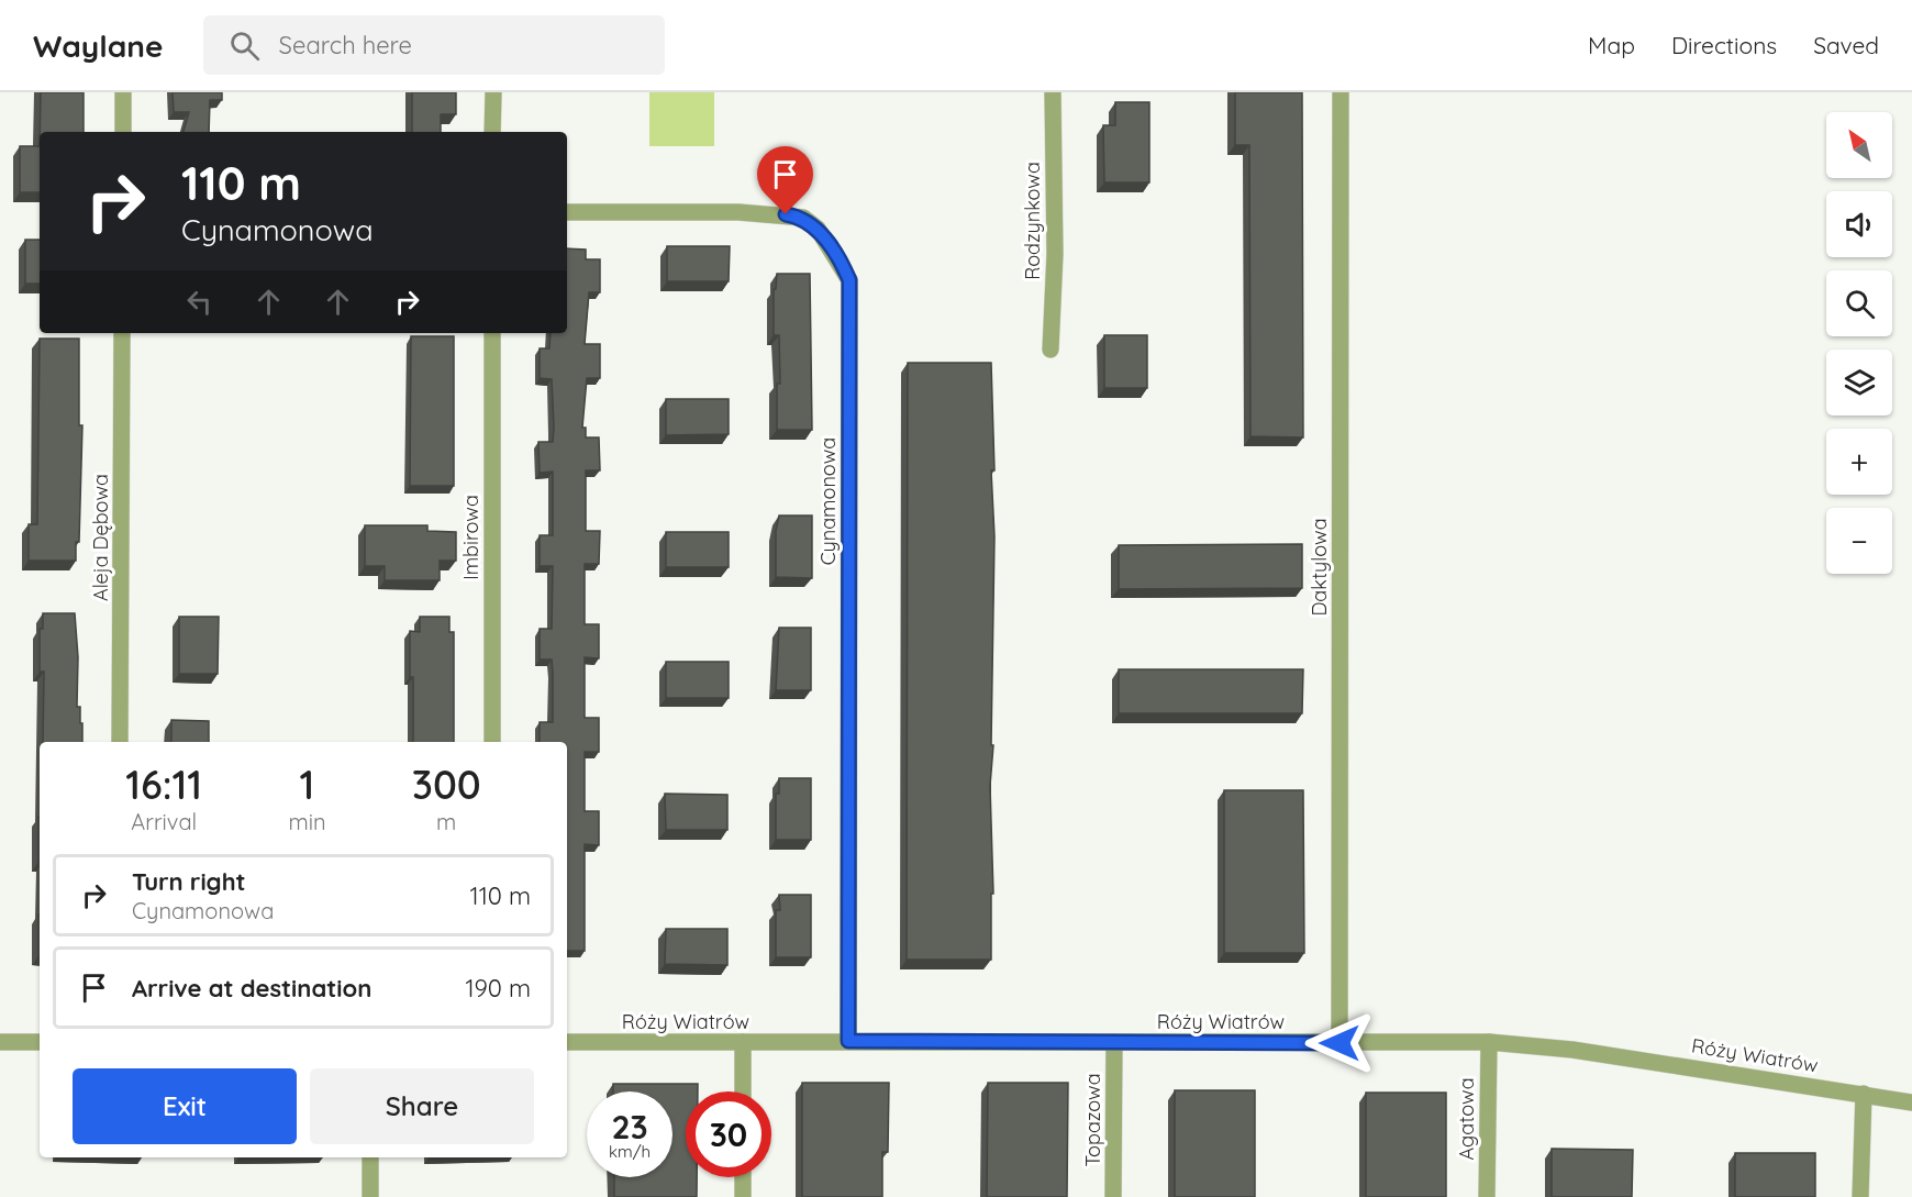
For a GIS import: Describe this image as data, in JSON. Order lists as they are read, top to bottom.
{
  "streets": {
    "street": [
      "Rodzynkowa",
      "Cynamonowa",
      "Aleja Dębowa",
      "Imbirowa",
      "Daktylowa",
      "Róży Wiatrów",
      "Agatowa",
      "Topazowa"
    ]
  },
  "crossings": [
    ["Cynamonowa", "Róży Wiatrów"],
    ["Daktylowa", "Róży Wiatrów"],
    ["Róży Wiatrów", "Agatowa"],
    ["Róży Wiatrów", "Topazowa"]
  ],
  "north": "top left",
  "page": {
    "header": "Waylane",
    "search": "Search here",
    "nav": ["Map", "Directions", "Saved"],
    "map_buttons": ["+", "−"],
    "turn": ["110 m", "Cynamonowa"],
    "eta": [
      "16:11",
      "Arrival",
      "1",
      "min",
      "300",
      "m"
    ],
    "list": [
      {
        "name": "Turn right",
        "note": "Cynamonowa",
        "value": "110 m"
      },
      {
        "name": "Arrive at destination",
        "value": "190 m"
      }
    ],
    "buttons": ["Exit", "Share"],
    "speed": "23 km/h",
    "limit": "30"
  }
}
